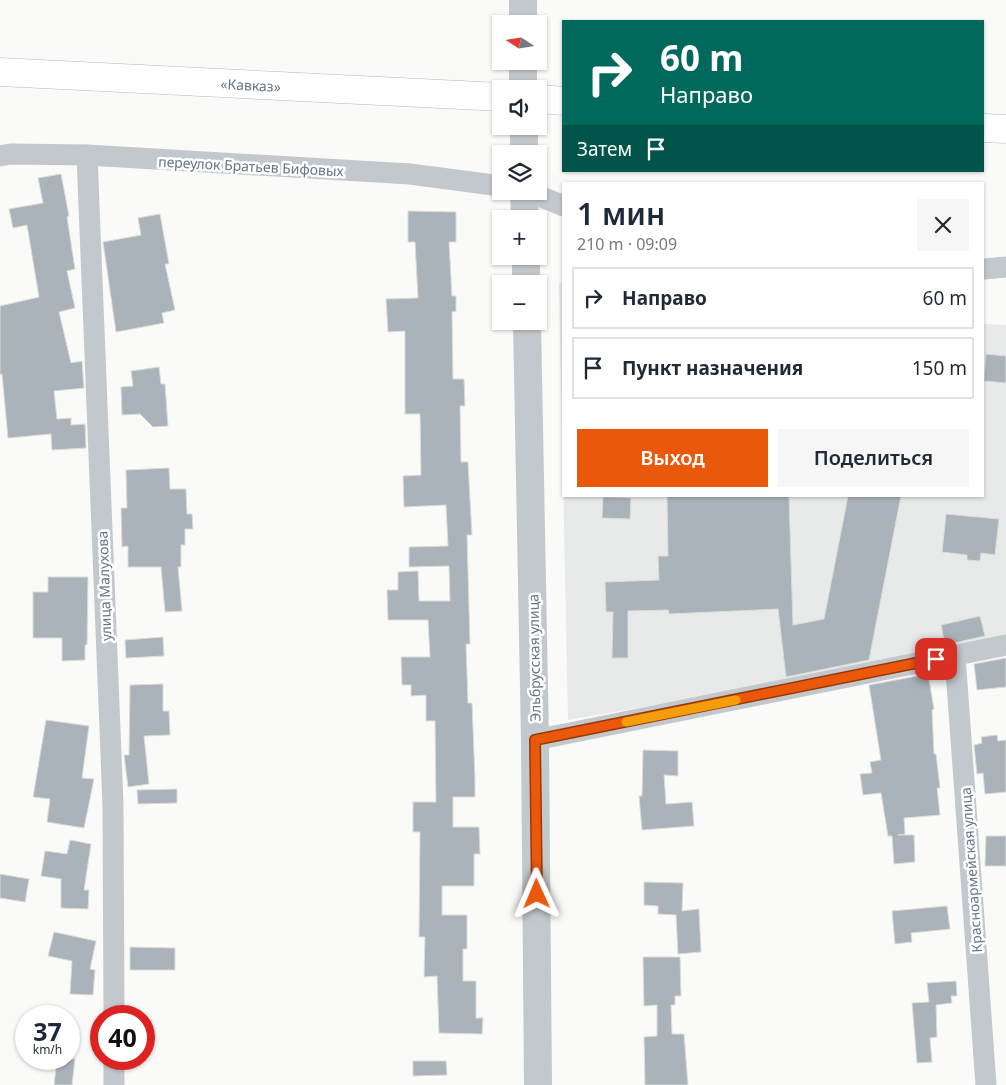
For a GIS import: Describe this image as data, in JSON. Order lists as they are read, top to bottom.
{
  "streets": {
    "highway": ["«Кавказ»"],
    "street": [
      "переулок Братьев Бифовых",
      "улица Малухова",
      "Эльбрусская улица",
      "Красноармейская улица"
    ]
  },
  "crossings": [
    ["переулок Братьев Бифовых", "улица Малухова"]
  ],
  "north": "left",
  "page": {
    "map_buttons": ["+", "−"],
    "turn": ["60 m", "Направо"],
    "then": "Затем",
    "heading": ["1 мин", "210 m · 09:09"],
    "list": [
      {
        "name": "Направо",
        "value": "60 m"
      },
      {
        "name": "Пункт назначения",
        "value": "150 m"
      }
    ],
    "buttons": ["Выход", "Поделиться"],
    "speed": "37 km/h",
    "limit": "40"
  }
}
